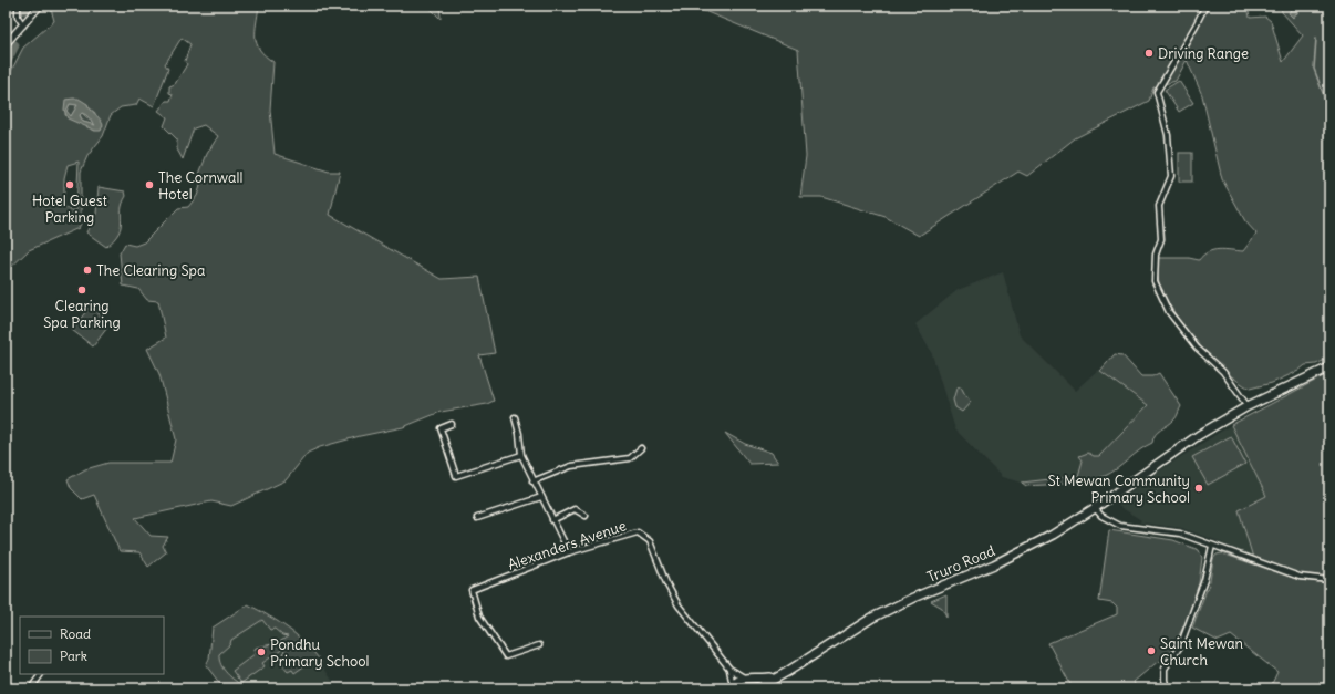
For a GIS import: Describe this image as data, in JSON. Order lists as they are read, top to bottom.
{
  "streets": {
    "highway": ["Truro Road"],
    "street": ["Alexanders Avenue"]
  },
  "crossings": [
    ["Alexanders Avenue", "Truro Road"]
  ],
  "places": [
    "Driving Range",
    "Hotel Guest Parking",
    "The Cornwall Hotel",
    "The Clearing Spa",
    "Clearing Spa Parking",
    "St Mewan Community Primary School",
    "Saint Mewan Church",
    "Pondhu Primary School"
  ],
  "legend": ["Road", "Park"]
}
